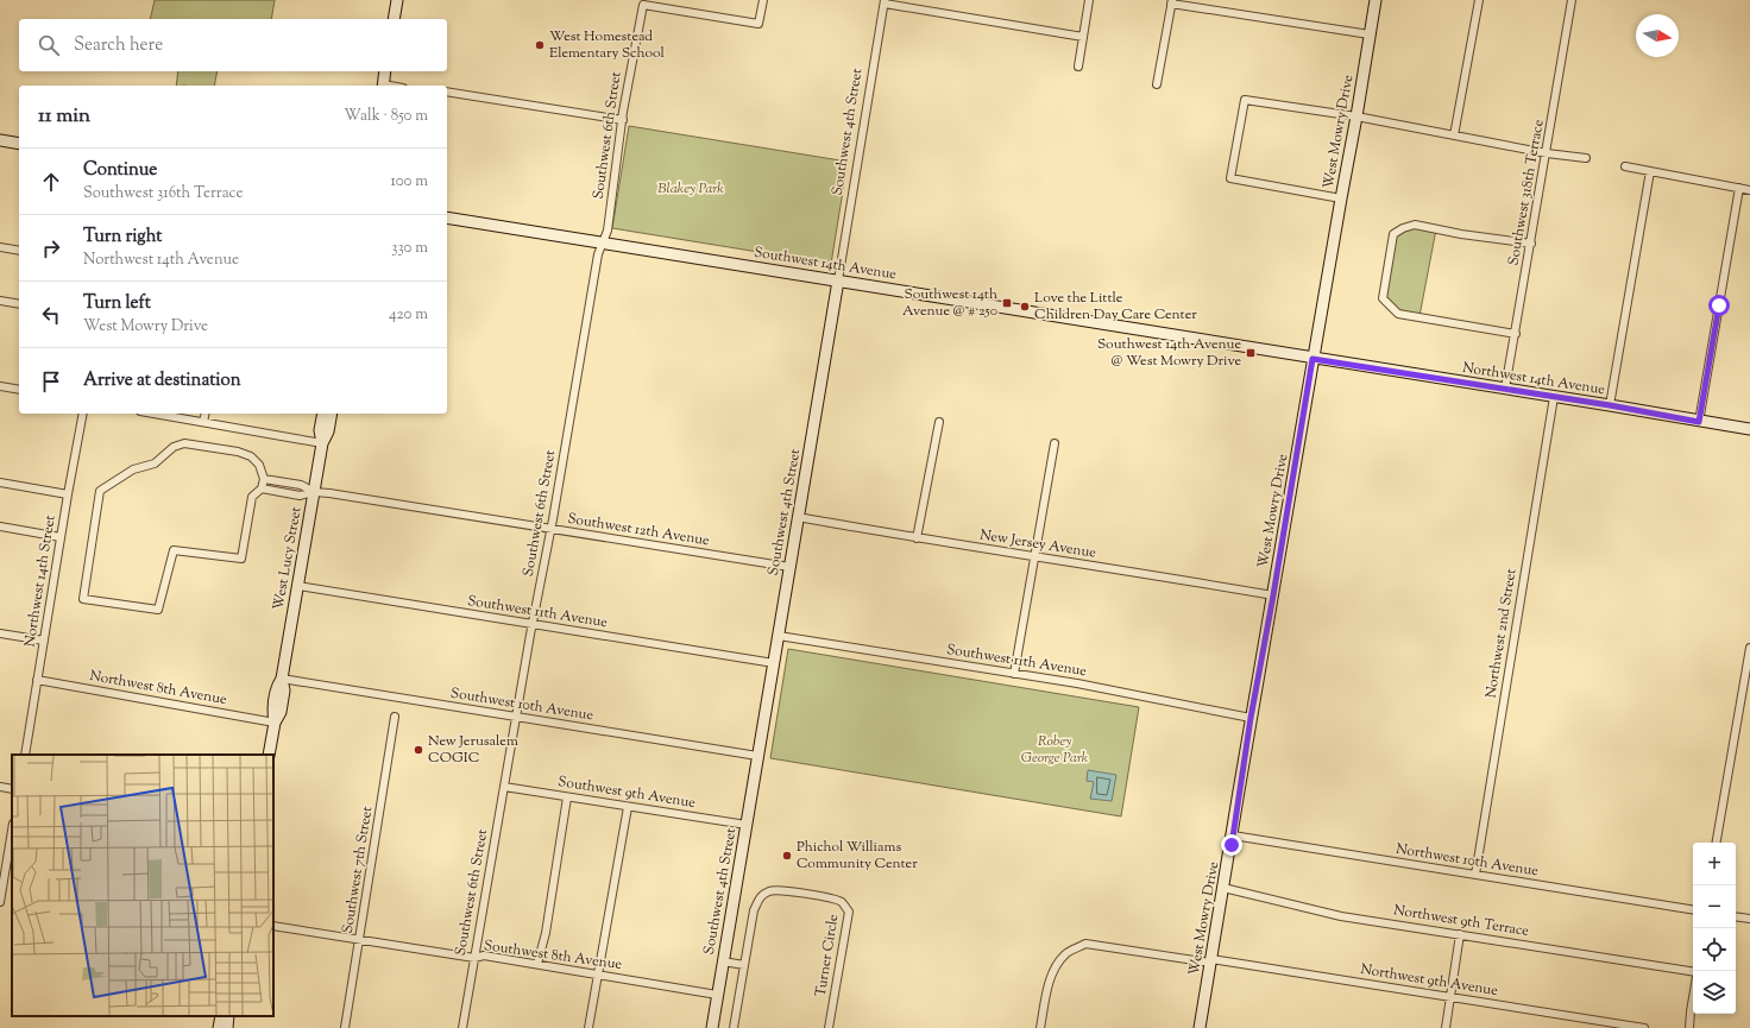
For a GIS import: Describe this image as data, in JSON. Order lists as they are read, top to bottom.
{
  "streets": {
    "street": [
      "Southwest 4th Street",
      "West Mowry Drive",
      "Southwest 6th Street",
      "Southwest 318th Terrace",
      "Southwest 14th Avenue",
      "Northwest 14th Avenue",
      "Southwest 12th Avenue",
      "New Jersey Avenue",
      "West Lucy Street",
      "Northwest 14th Street",
      "Southwest 11th Avenue",
      "Northwest 2nd Street",
      "Northwest 8th Avenue",
      "Southwest 10th Avenue",
      "Southwest 9th Avenue",
      "Northwest 10th Avenue",
      "Southwest 7th Street",
      "Northwest 9th Terrace",
      "Southwest 8th Avenue",
      "Turner Circle",
      "Northwest 9th Avenue"
    ]
  },
  "crossings": [
    ["Southwest 4th Street", "Southwest 14th Avenue"],
    ["Southwest 4th Street", "Southwest 12th Avenue"],
    ["Southwest 4th Street", "New Jersey Avenue"],
    ["Southwest 4th Street", "Southwest 11th Avenue"],
    ["Southwest 4th Street", "Southwest 10th Avenue"],
    ["Southwest 4th Street", "Southwest 9th Avenue"],
    ["Southwest 4th Street", "Southwest 8th Avenue"],
    ["West Mowry Drive", "Southwest 14th Avenue"],
    ["West Mowry Drive", "Northwest 14th Avenue"],
    ["West Mowry Drive", "New Jersey Avenue"],
    ["West Mowry Drive", "Southwest 11th Avenue"],
    ["West Mowry Drive", "Northwest 10th Avenue"],
    ["West Mowry Drive", "Northwest 9th Terrace"],
    ["West Mowry Drive", "Northwest 9th Avenue"],
    ["Southwest 6th Street", "Southwest 14th Avenue"],
    ["Southwest 6th Street", "Southwest 12th Avenue"],
    ["Southwest 6th Street", "Southwest 11th Avenue"],
    ["Southwest 6th Street", "Southwest 10th Avenue"],
    ["Southwest 6th Street", "Southwest 9th Avenue"],
    ["Southwest 6th Street", "Southwest 8th Avenue"],
    ["Southwest 318th Terrace", "Northwest 14th Avenue"],
    ["Southwest 14th Avenue", "Northwest 14th Avenue"],
    ["Northwest 14th Avenue", "Northwest 2nd Street"],
    ["Southwest 12th Avenue", "West Lucy Street"],
    ["West Lucy Street", "Southwest 11th Avenue"],
    ["West Lucy Street", "Northwest 8th Avenue"],
    ["West Lucy Street", "Southwest 10th Avenue"],
    ["Northwest 14th Street", "Northwest 8th Avenue"],
    ["Northwest 2nd Street", "Northwest 10th Avenue"],
    ["Southwest 7th Street", "Southwest 8th Avenue"]
  ],
  "parks": ["Blakey Park", "Robey George Park"],
  "places": {
    "other": [
      "West Homestead Elementary School",
      "Love the Little Children Day Care Center",
      "New Jerusalem COGIC",
      "Phichol Williams Community Center"
    ],
    "transit": ["Southwest 14th Avenue @ # 250", "Southwest 14th Avenue @ West Mowry Drive"]
  },
  "north": "right",
  "page": {
    "search": "Search here",
    "heading": ["11 min", "Walk · 850 m"],
    "list": [
      ["Continue", "Southwest 316th Terrace", "100 m"],
      ["Turn right", "Northwest 14th Avenue", "330 m"],
      ["Turn left", "West Mowry Drive", "420 m"],
      "Arrive at destination"
    ],
    "map_buttons": ["+", "−"]
  }
}
